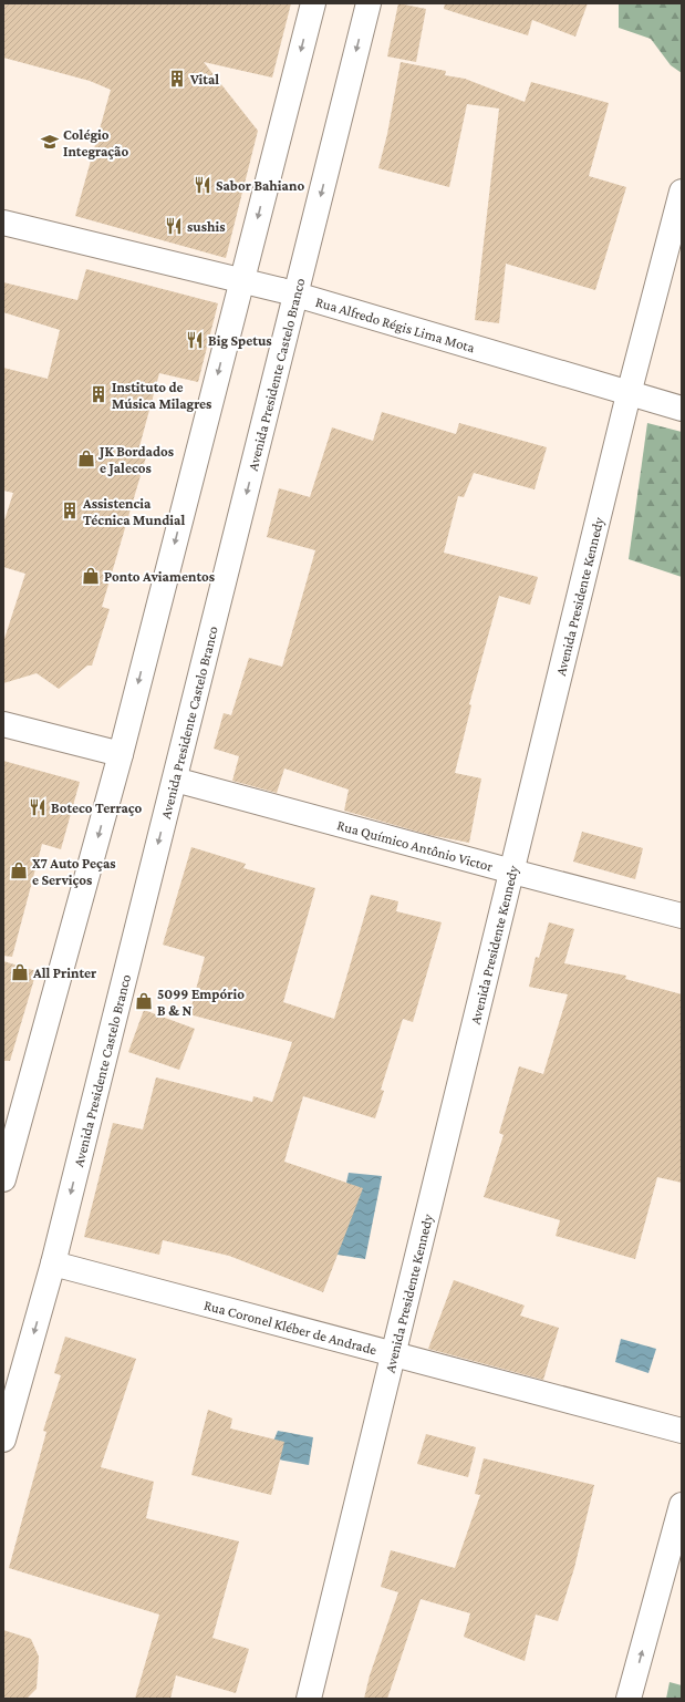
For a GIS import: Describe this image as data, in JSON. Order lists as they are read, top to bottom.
{
  "streets": {
    "street": [
      "Rua Alfredo Régis Lima Mota",
      "Avenida Presidente Castelo Branco",
      "Avenida Presidente Kennedy",
      "Rua Químico Antônio Victor",
      "Rua Coronel Kléber de Andrade"
    ]
  },
  "crossings": [
    ["Rua Alfredo Régis Lima Mota", "Avenida Presidente Castelo Branco"],
    ["Rua Alfredo Régis Lima Mota", "Avenida Presidente Kennedy"],
    ["Avenida Presidente Castelo Branco", "Rua Químico Antônio Victor"],
    ["Avenida Presidente Castelo Branco", "Rua Coronel Kléber de Andrade"],
    ["Avenida Presidente Kennedy", "Rua Químico Antônio Victor"],
    ["Avenida Presidente Kennedy", "Rua Coronel Kléber de Andrade"]
  ],
  "places": {
    "building": ["Vital", "Instituto de Música Milagres", "Assistencia Técnica Mundial"],
    "school or university": ["Colégio Integração"],
    "restaurant": [
      "Sabor Bahiano",
      "sushis",
      "Big Spetus",
      "Boteco Terraço"
    ],
    "shop": [
      "JK Bordados e Jalecos",
      "Ponto Aviamentos",
      "X7 Auto Peças e Serviços",
      "All Printer",
      "5099 Empório B & N"
    ]
  }
}
